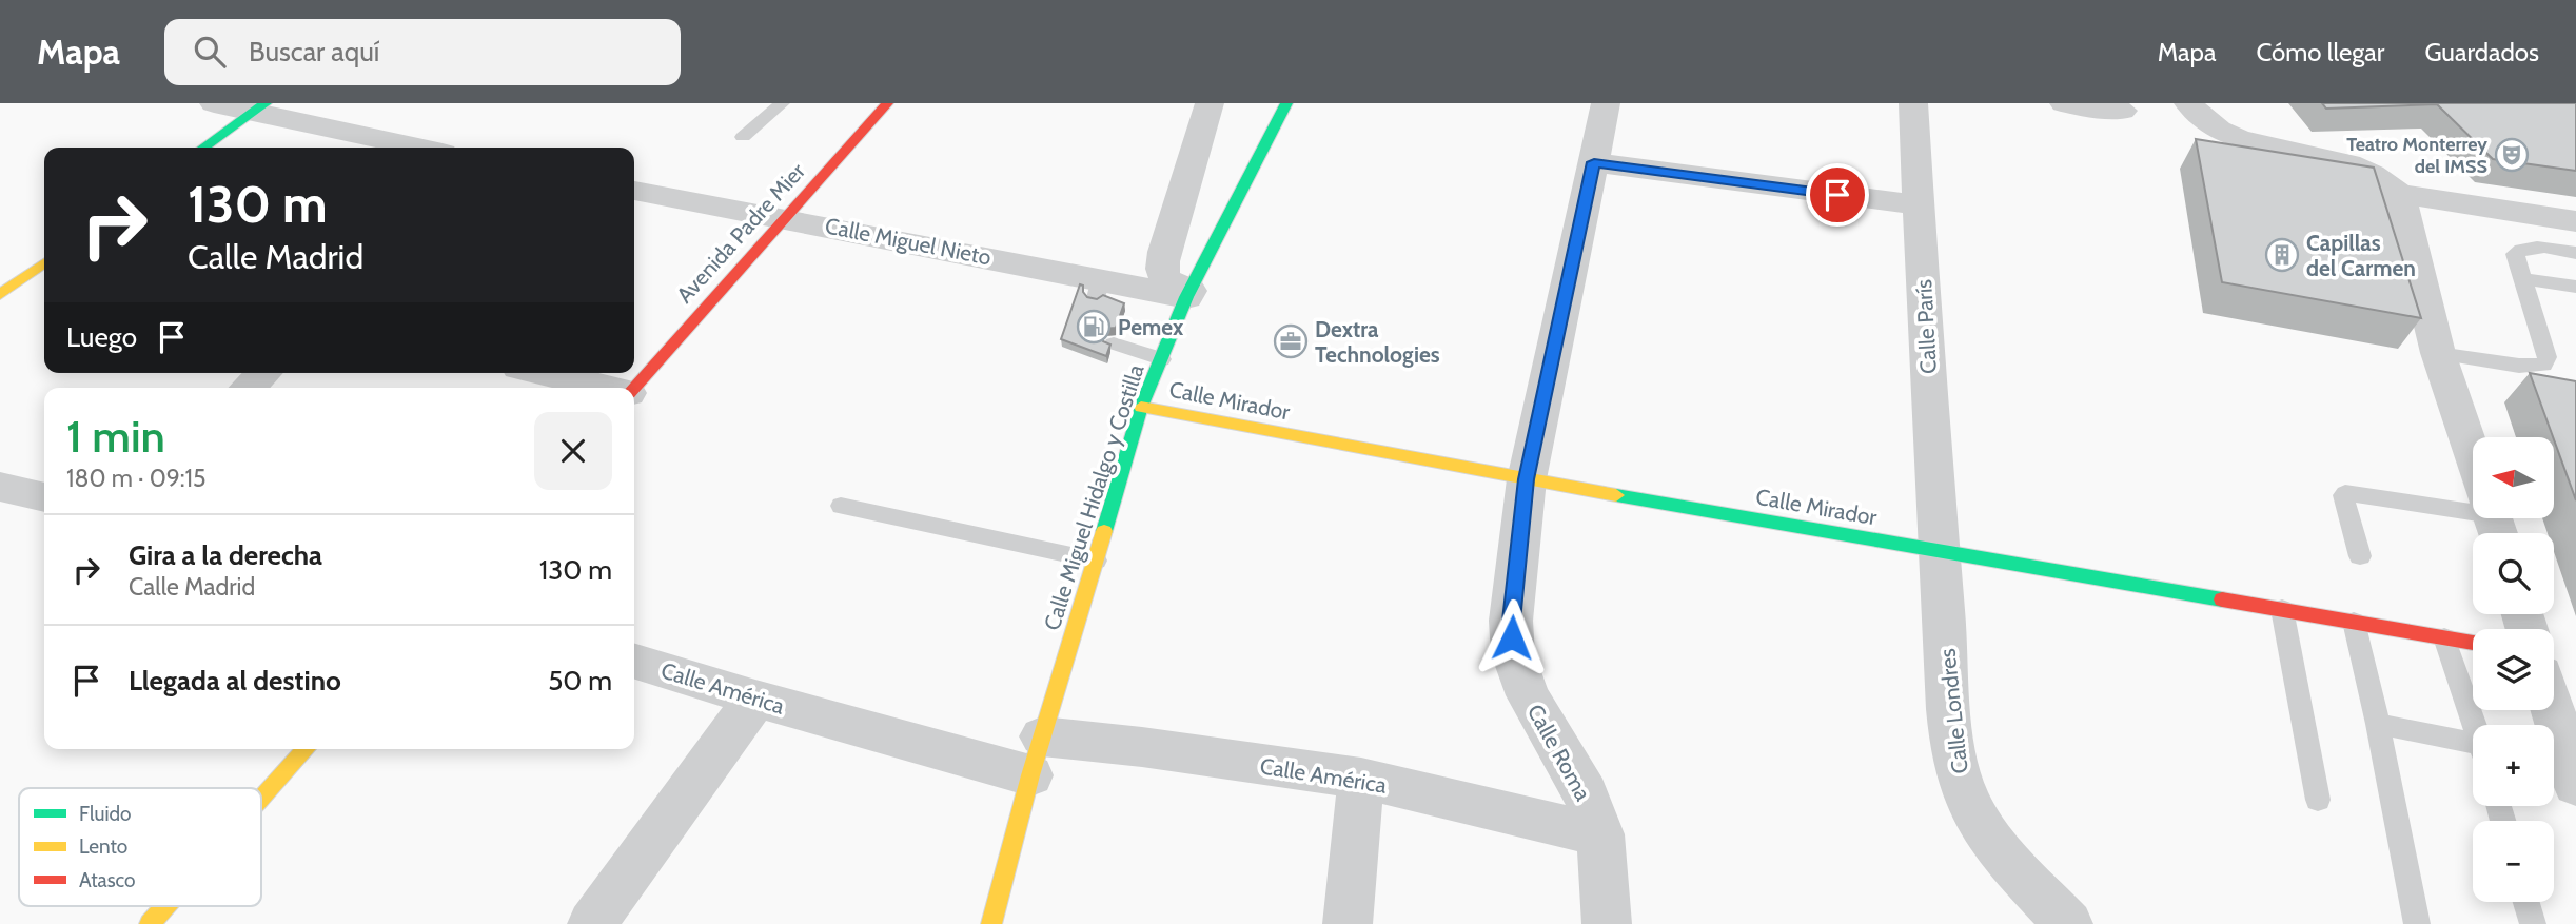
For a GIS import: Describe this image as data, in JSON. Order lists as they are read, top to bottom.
{
  "streets": {
    "street": [
      "Avenida Padre Mier",
      "Calle Miguel Nieto",
      "Calle París",
      "Calle Mirador",
      "Calle Miguel Hidalgo y Costilla",
      "Calle América",
      "Calle Londres",
      "Calle Roma"
    ]
  },
  "crossings": [
    ["Avenida Padre Mier", "Calle Miguel Nieto"],
    ["Calle Miguel Nieto", "Calle Miguel Hidalgo y Costilla"],
    ["Calle París", "Calle Mirador"],
    ["Calle París", "Calle Londres"],
    ["Calle Mirador", "Calle Miguel Hidalgo y Costilla"],
    ["Calle Mirador", "Calle Londres"],
    ["Calle Mirador", "Calle Roma"],
    ["Calle Miguel Hidalgo y Costilla", "Calle América"],
    ["Calle América", "Calle Roma"]
  ],
  "places": {
    "theatre": ["Teatro Monterrey del IMSS"],
    "building": ["Capillas del Carmen"],
    "fuel station": ["Pemex"],
    "office": ["Dextra Technologies"]
  },
  "legend": ["Fluido", "Lento", "Atasco"],
  "north": "left",
  "page": {
    "header": "Mapa",
    "search": "Buscar aquí",
    "nav": ["Mapa", "Cómo llegar", "Guardados"],
    "turn": ["130 m", "Calle Madrid"],
    "then": "Luego",
    "heading": ["1 min", "180 m · 09:15"],
    "map_buttons": ["+", "−"],
    "list": [
      {
        "name": "Gira a la derecha",
        "note": "Calle Madrid",
        "value": "130 m"
      },
      {
        "name": "Llegada al destino",
        "value": "50 m"
      }
    ]
  }
}
